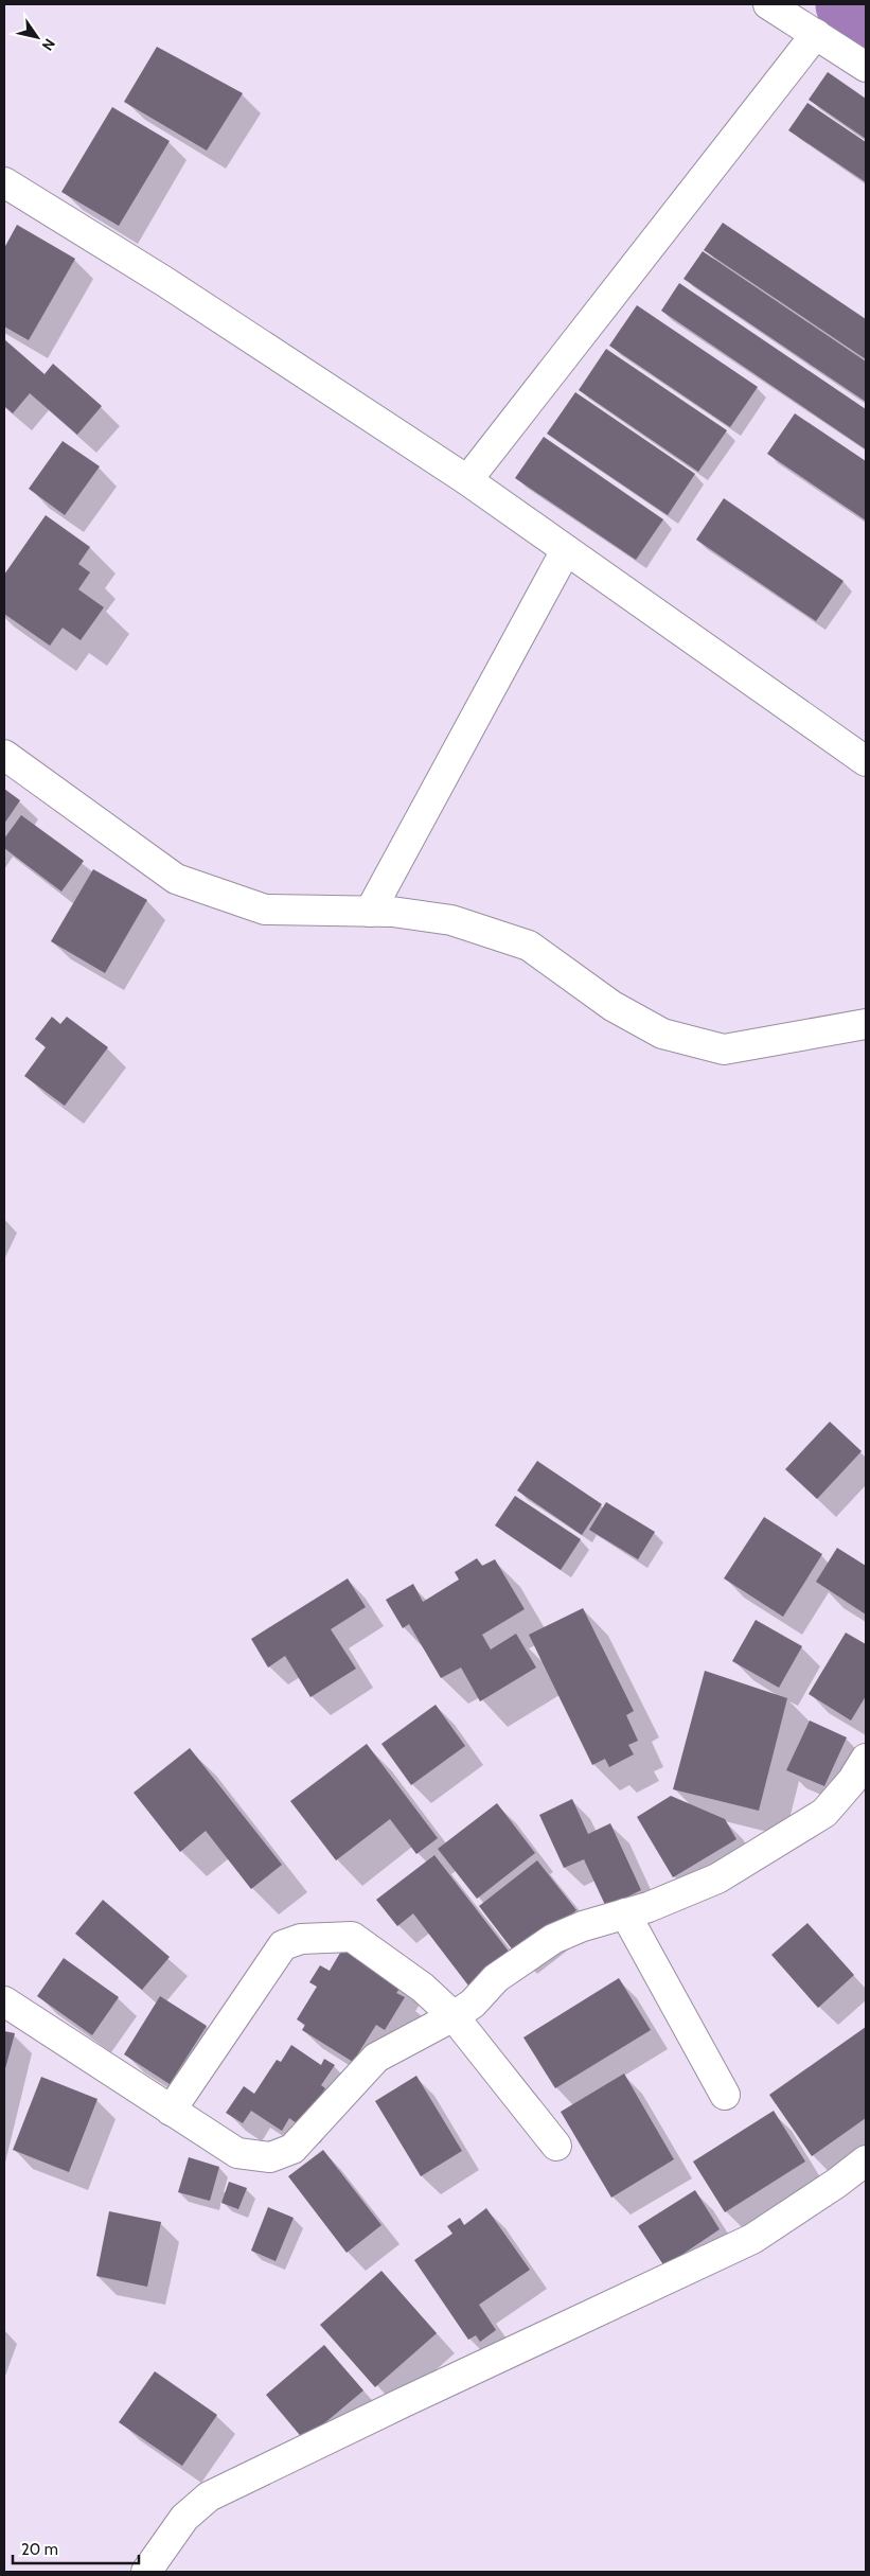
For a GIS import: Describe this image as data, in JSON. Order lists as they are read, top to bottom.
{
  "scale_bar": "20 m",
  "north": "bottom right"
}
